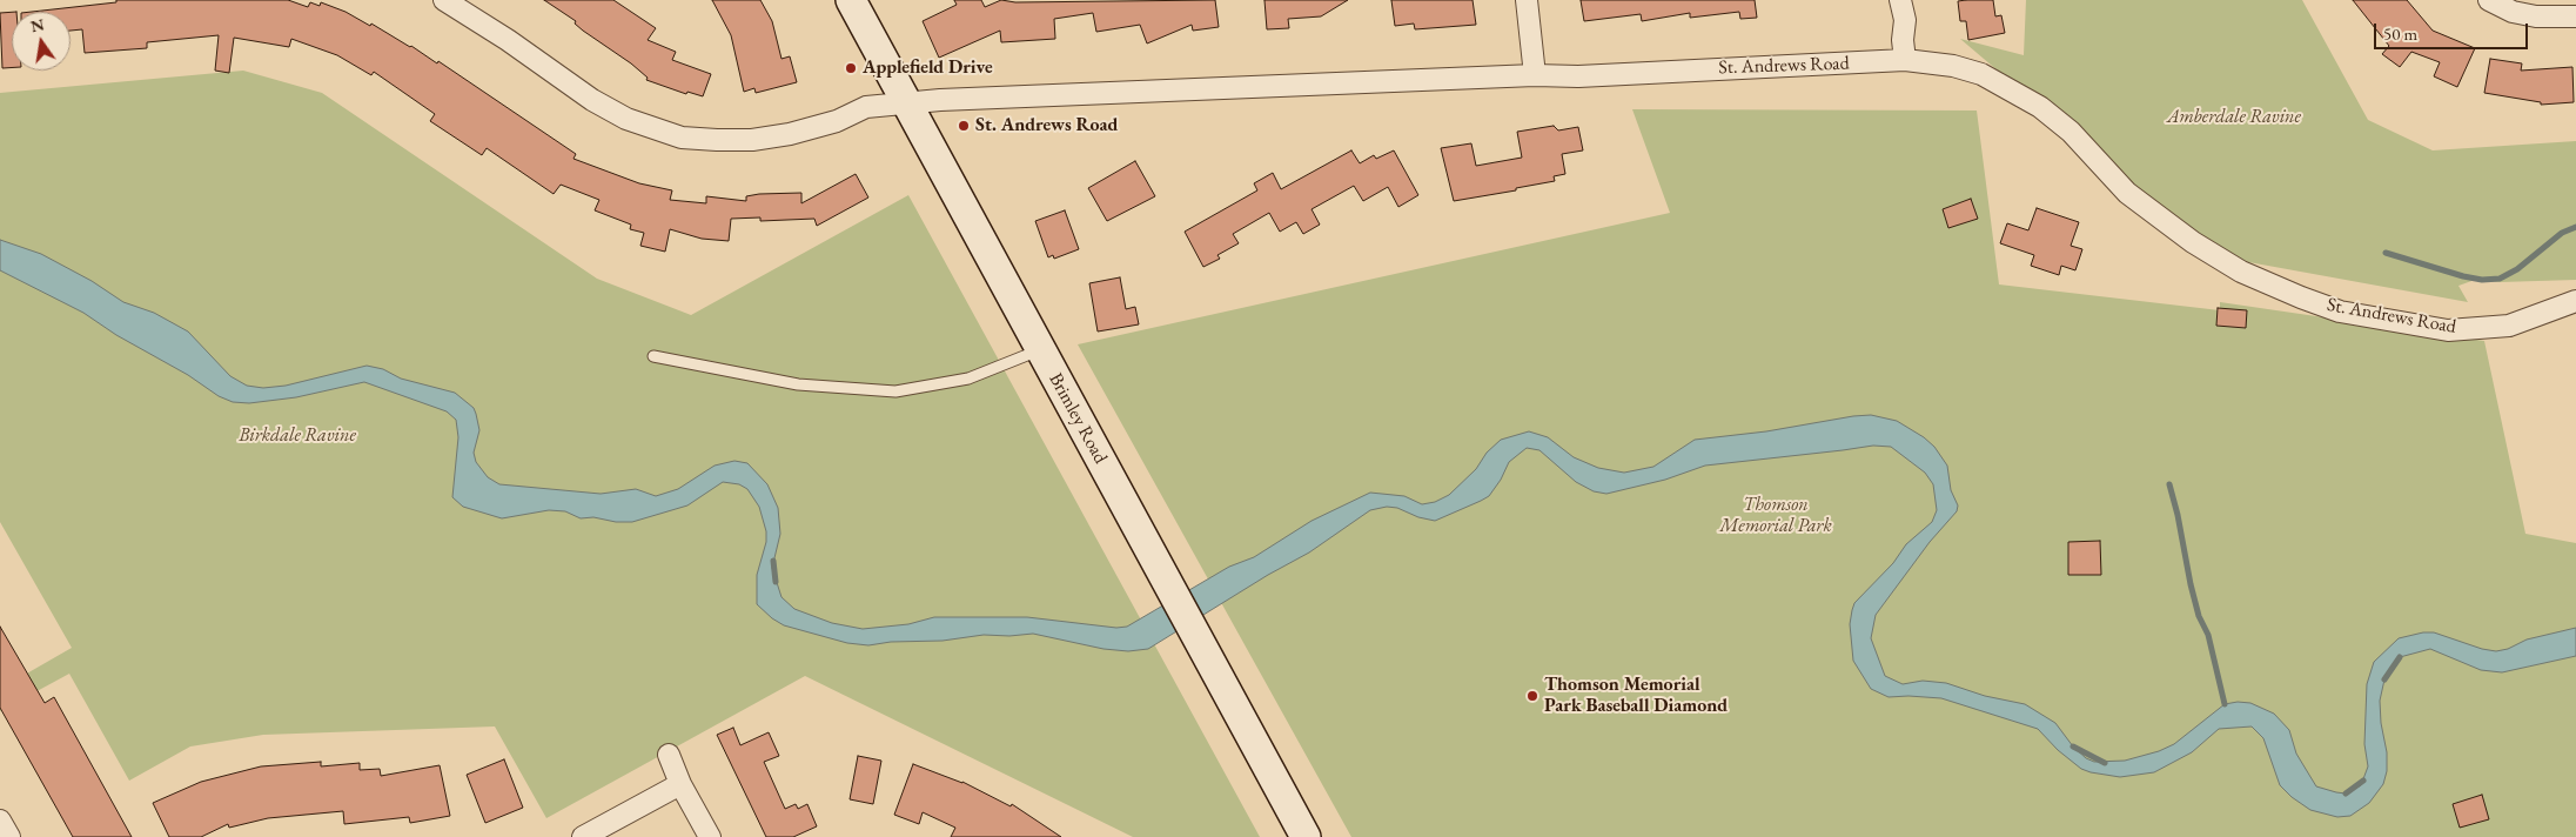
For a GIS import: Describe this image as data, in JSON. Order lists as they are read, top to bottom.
{
  "streets": {
    "main road": ["Brimley Road"],
    "street": ["St. Andrews Road"]
  },
  "crossings": [
    ["St. Andrews Road", "Brimley Road"]
  ],
  "parks": ["Amberdale Ravine", "Birkdale Ravine", "Thomson Memorial Park"],
  "places": ["Applefield Drive", "St. Andrews Road", "Thomson Memorial Park Baseball Diamond"],
  "scale_bar": "50 m",
  "north": "top"
}
